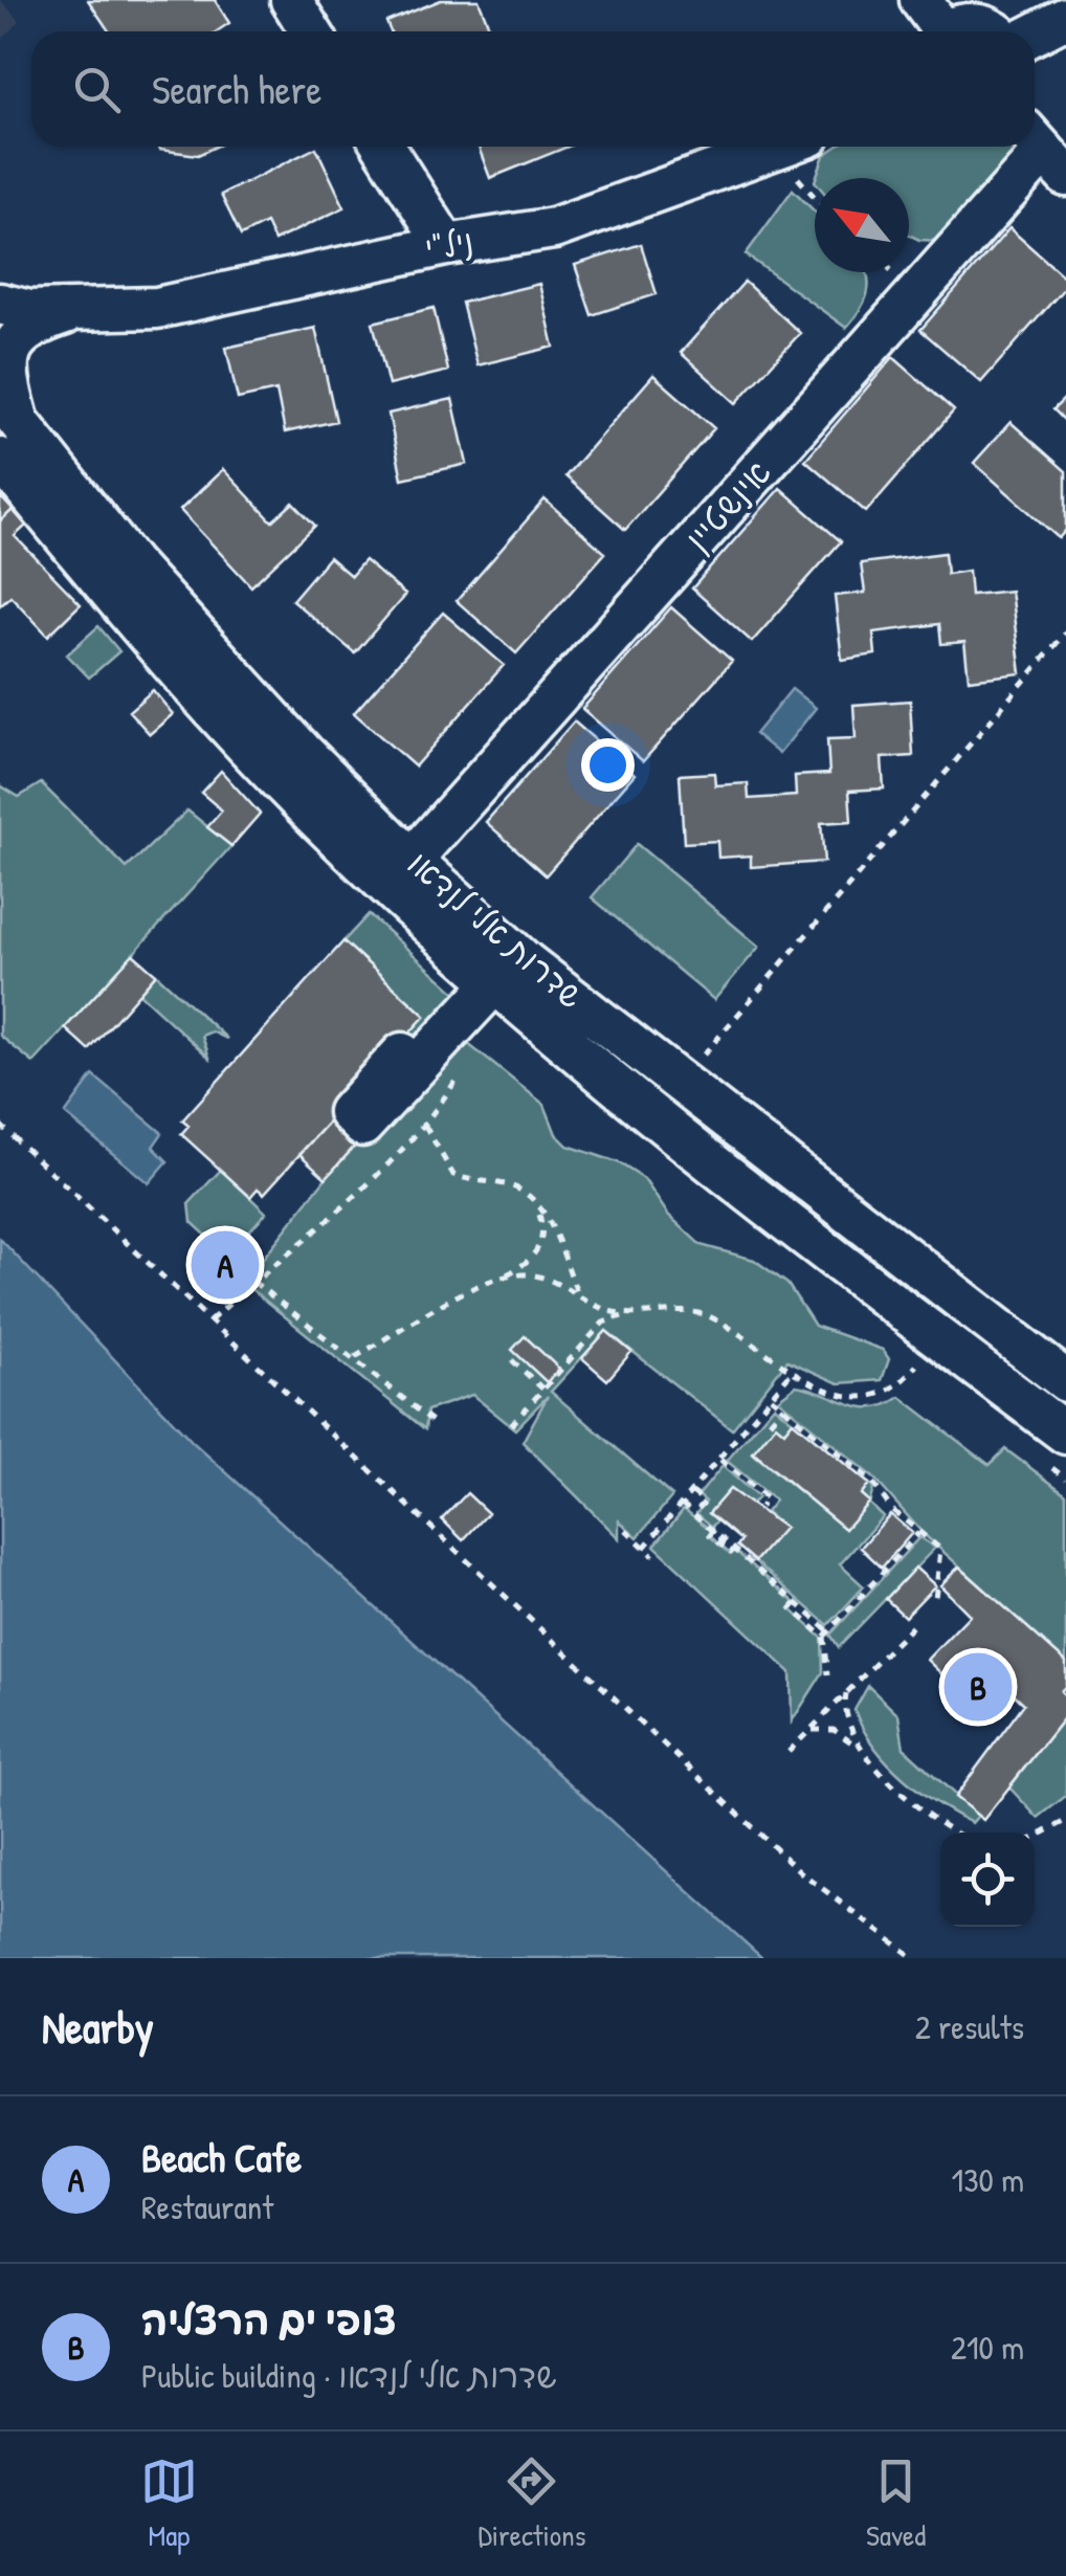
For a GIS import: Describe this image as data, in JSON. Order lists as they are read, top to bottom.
{
  "streets": {
    "street": ["ניל\"י", "אינשטיין", "שדרות אלי לנדאו"]
  },
  "crossings": [
    ["ניל\"י", "שדרות אלי לנדאו"],
    ["אינשטיין", "שדרות אלי לנדאו"]
  ],
  "north": "top left",
  "page": {
    "search": "Search here",
    "pins": ["A", "B"],
    "heading": ["Nearby", "2 results"],
    "list": [
      {
        "mark": "A",
        "name": "Beach Cafe",
        "note": "Restaurant",
        "value": "130 m"
      },
      {
        "mark": "B",
        "name": "צופי ים הרצליה",
        "note": "Public building · שדרות אלי לנדאו",
        "value": "210 m"
      }
    ],
    "nav": ["Map", "Directions", "Saved"]
  }
}
